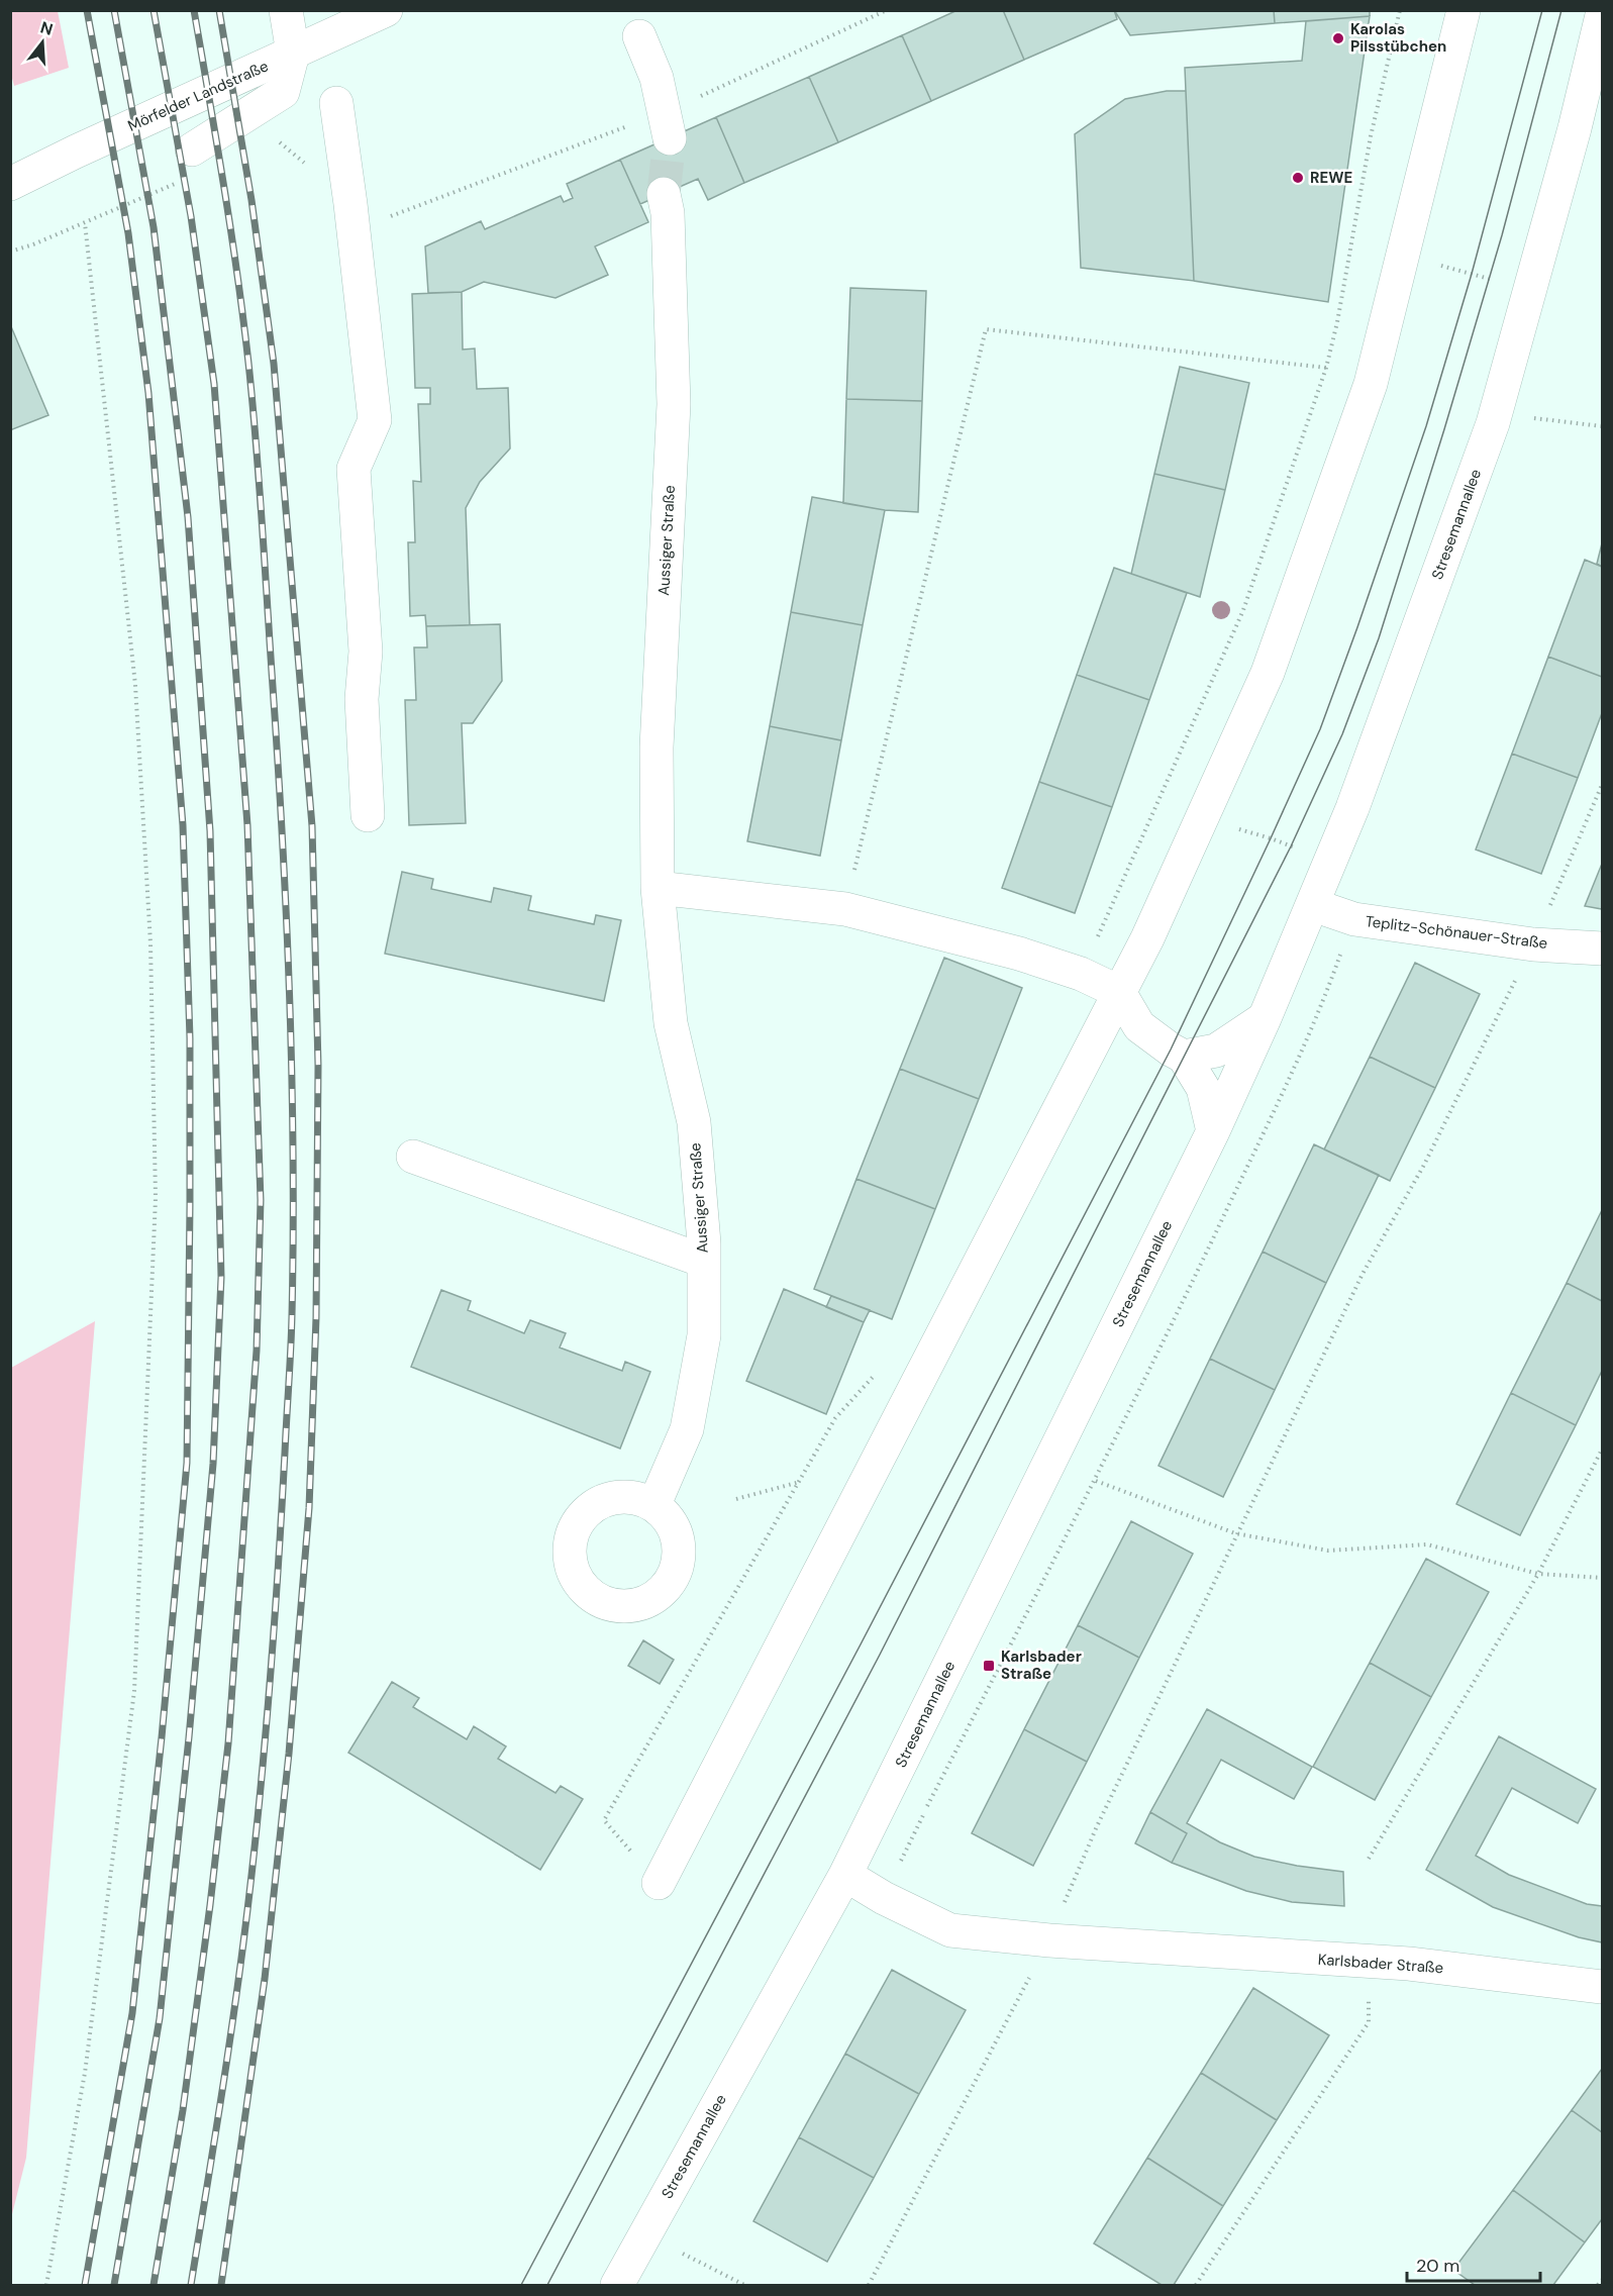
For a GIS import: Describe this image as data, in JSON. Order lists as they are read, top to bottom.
{
  "streets": {
    "street": [
      "Mörfelder Landstraße",
      "Stresemannallee",
      "Aussiger Straße",
      "Teplitz-Schönauer-Straße",
      "Karlsbader Straße"
    ]
  },
  "crossings": [
    ["Stresemannallee", "Teplitz-Schönauer-Straße"],
    ["Stresemannallee", "Karlsbader Straße"]
  ],
  "places": {
    "other": ["Karolas Pilsstübchen", "REWE"],
    "transit": ["Karlsbader Straße"]
  },
  "scale_bar": "20 m",
  "north": "top"
}
